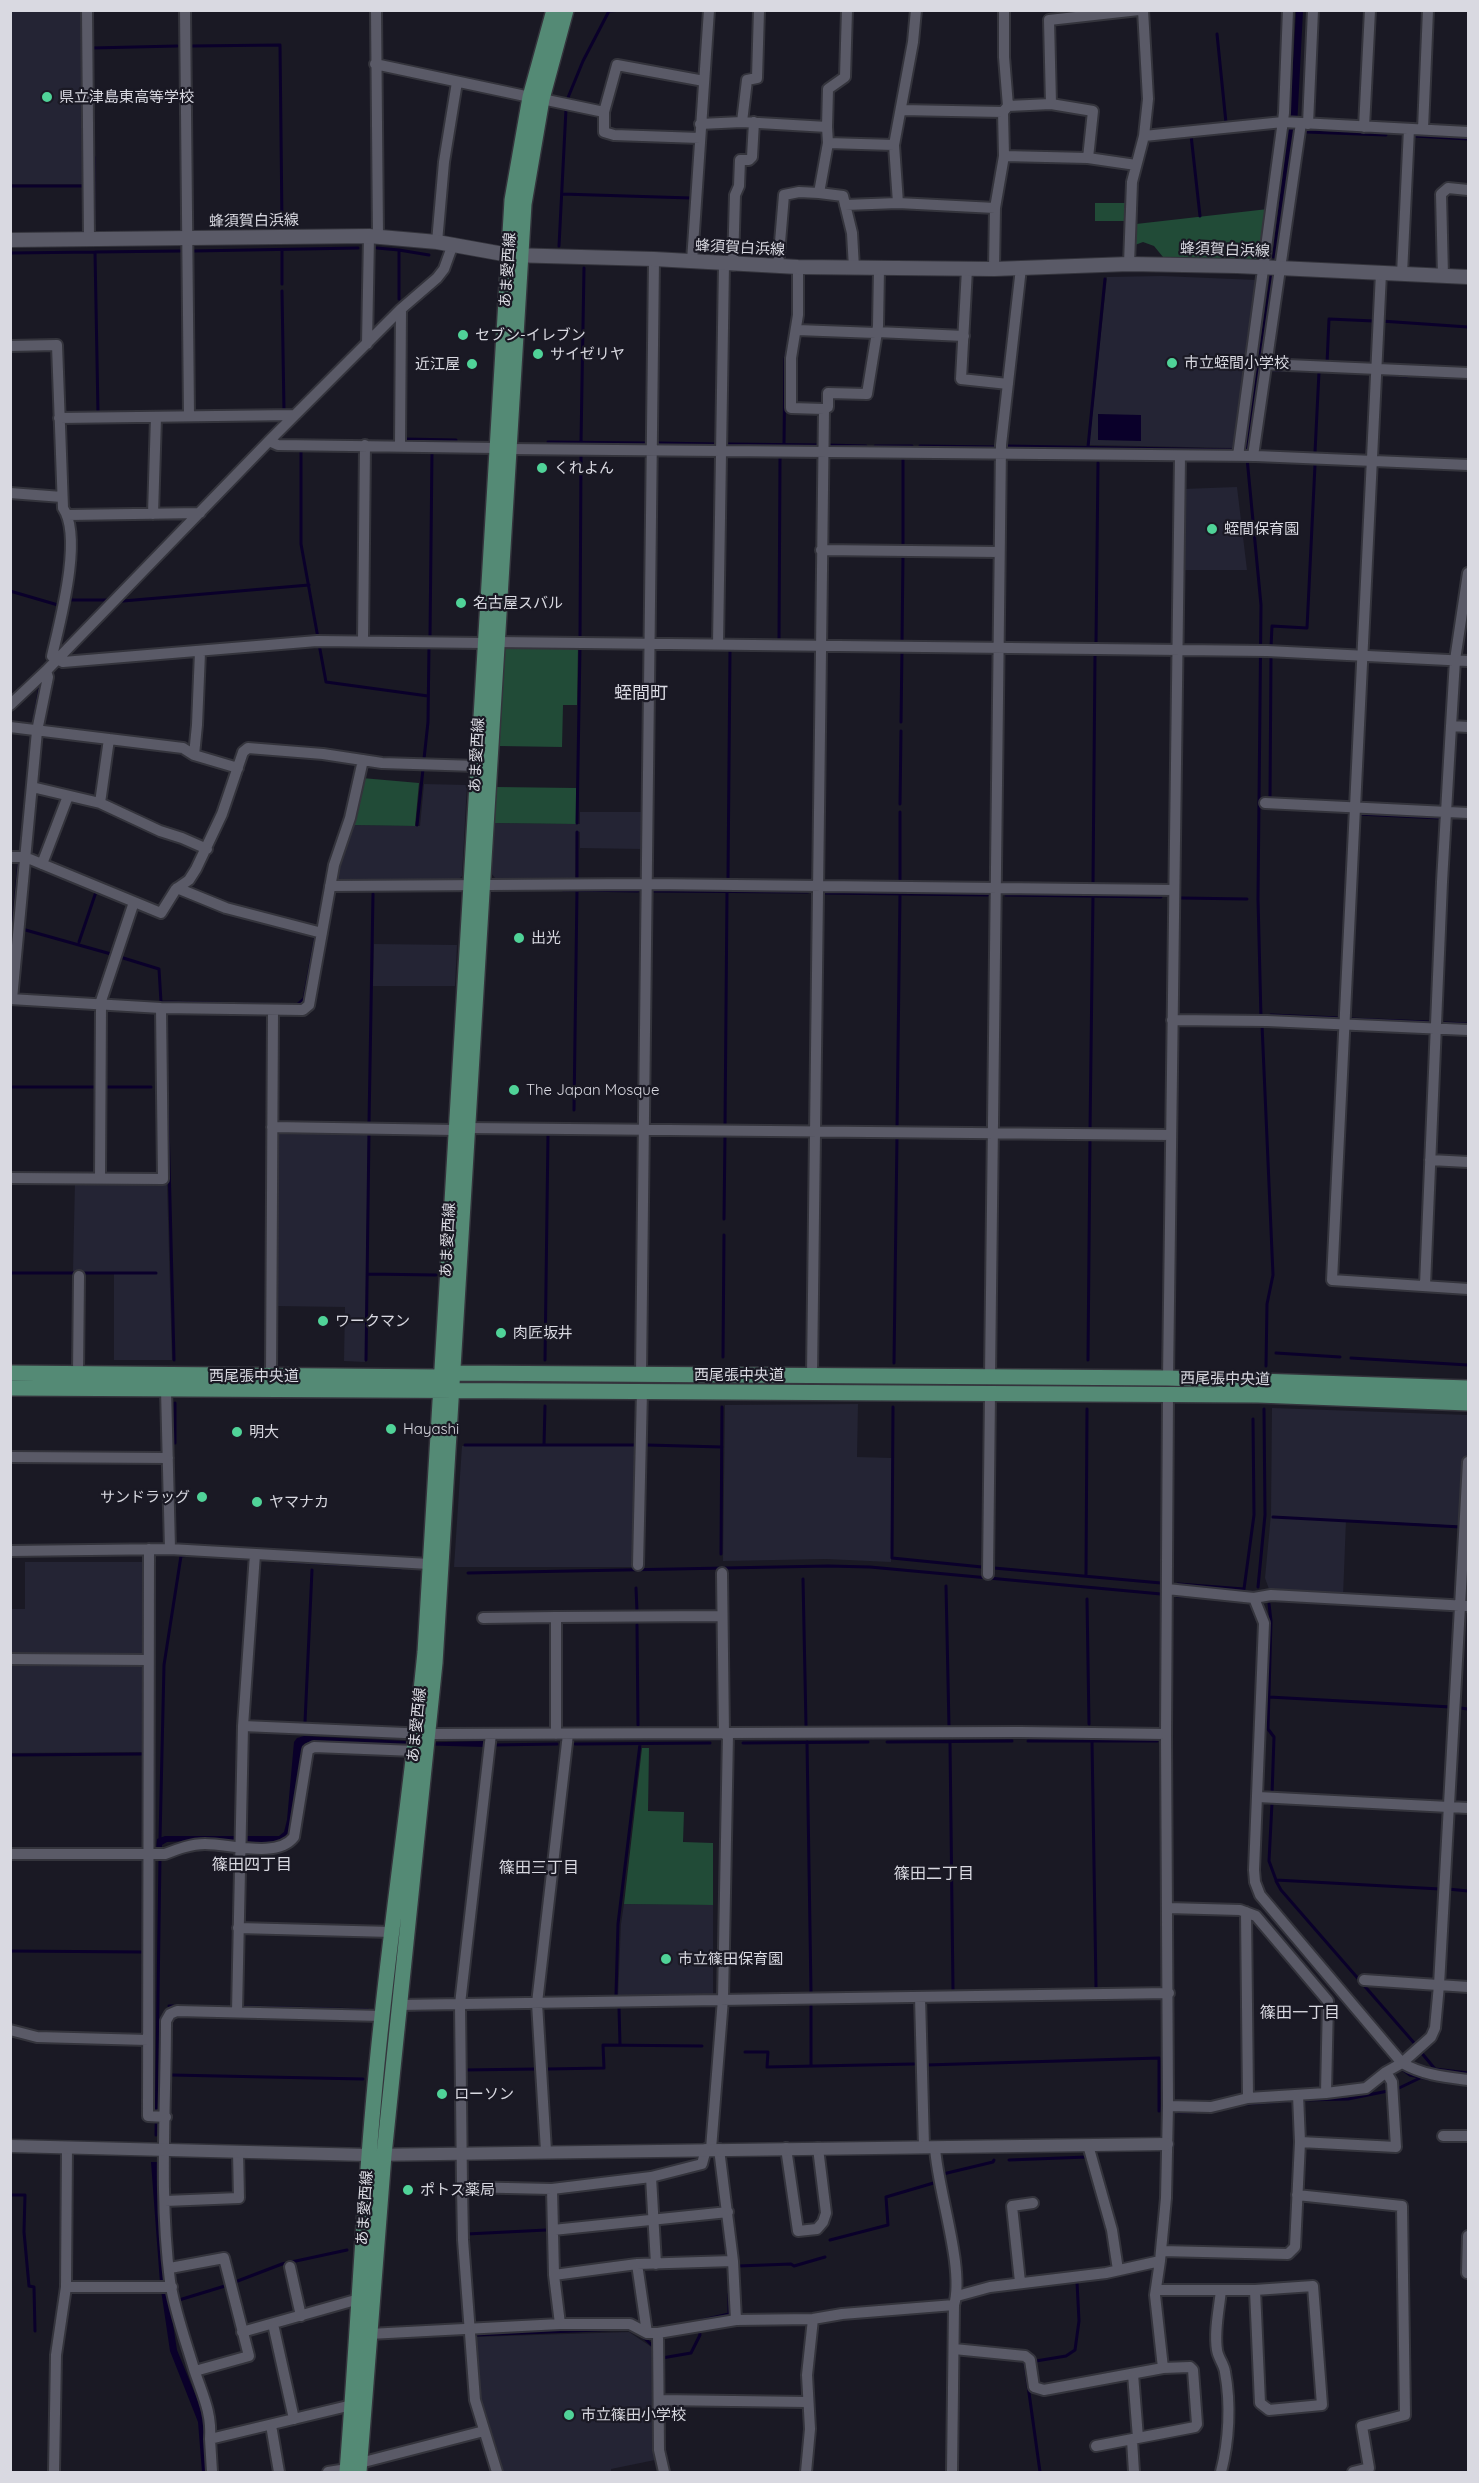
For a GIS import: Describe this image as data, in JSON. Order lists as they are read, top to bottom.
{
  "streets": {
    "main road": ["蜂須賀白浜線", "あま愛西線", "西尾張中央道"]
  },
  "crossings": [
    ["蜂須賀白浜線", "あま愛西線"],
    ["あま愛西線", "西尾張中央道"]
  ],
  "districts": [
    "蛭間町",
    "篠田四丁目",
    "篠田三丁目",
    "篠田二丁目",
    "篠田一丁目"
  ],
  "places": [
    "県立津島東高等学校",
    "セブン-イレブン",
    "サイゼリヤ",
    "市立蛭間小学校",
    "近江屋",
    "くれよん",
    "蛭間保育園",
    "名古屋スバル",
    "出光",
    "The Japan Mosque",
    "ワークマン",
    "肉匠坂井",
    "Hayashi",
    "明大",
    "サンドラッグ",
    "ヤマナカ",
    "市立篠田保育園",
    "ローソン",
    "ポトス薬局",
    "市立篠田小学校"
  ]
}
